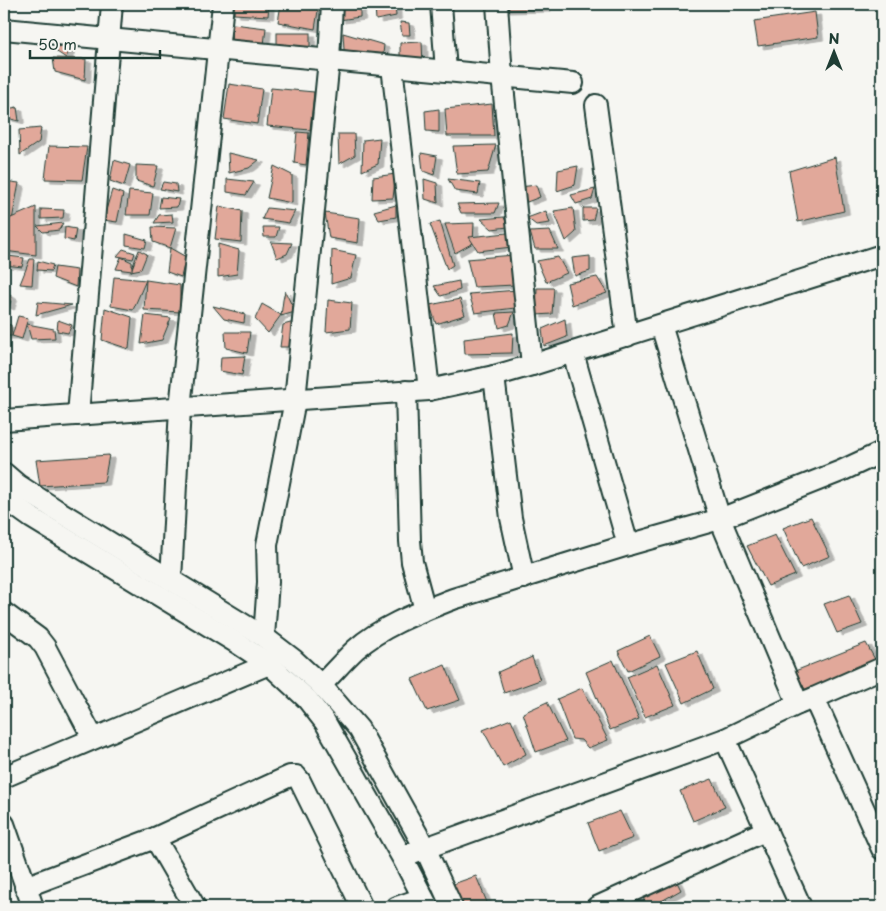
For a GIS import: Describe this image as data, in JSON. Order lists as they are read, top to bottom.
{
  "scale_bar": "50 m",
  "north": "top"
}
